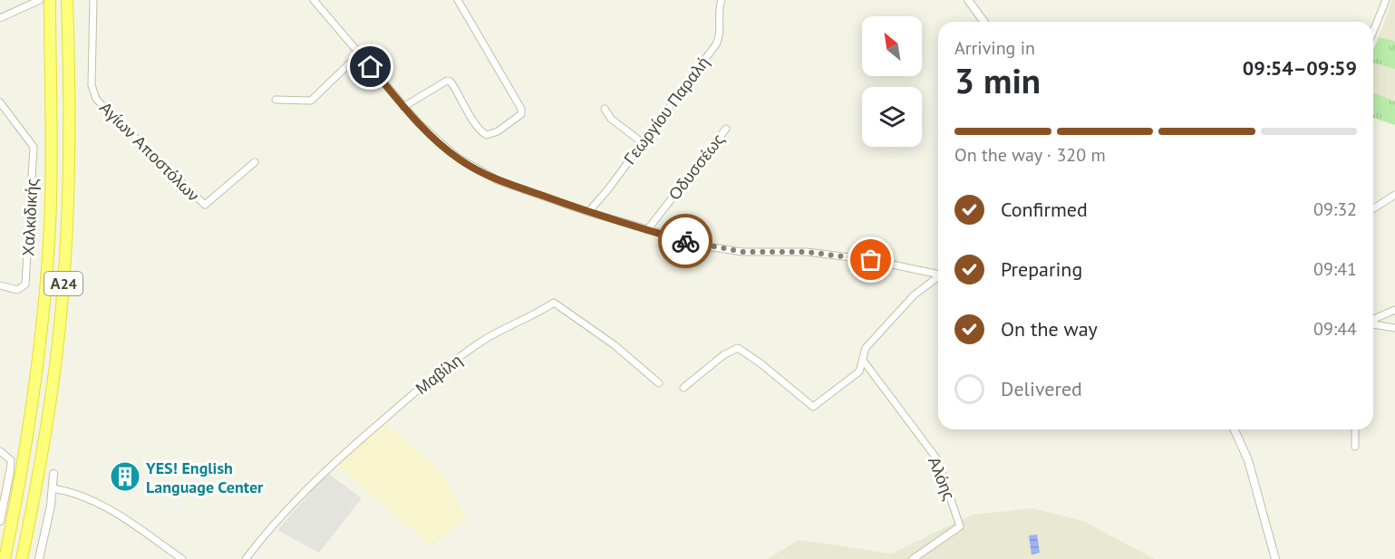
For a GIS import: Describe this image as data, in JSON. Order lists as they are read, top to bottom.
{
  "streets": {
    "highway": ["Α24"],
    "street": [
      "Γεωργίου Παραλή",
      "Αγίων Αποστόλων",
      "Οδυσσέως",
      "Χαλκιδικής",
      "Μαβίλη",
      "Αλόης"
    ]
  },
  "places": {
    "building": ["YES! English Language Center"]
  },
  "north": "top left",
  "page": {
    "heading": ["3 min", "Arriving in", "09:54–09:59"],
    "bar": "On the way · 320 m",
    "list": [
      ["Confirmed", "09:32"],
      ["Preparing", "09:41"],
      ["On the way", "09:44"],
      "Delivered"
    ]
  }
}
